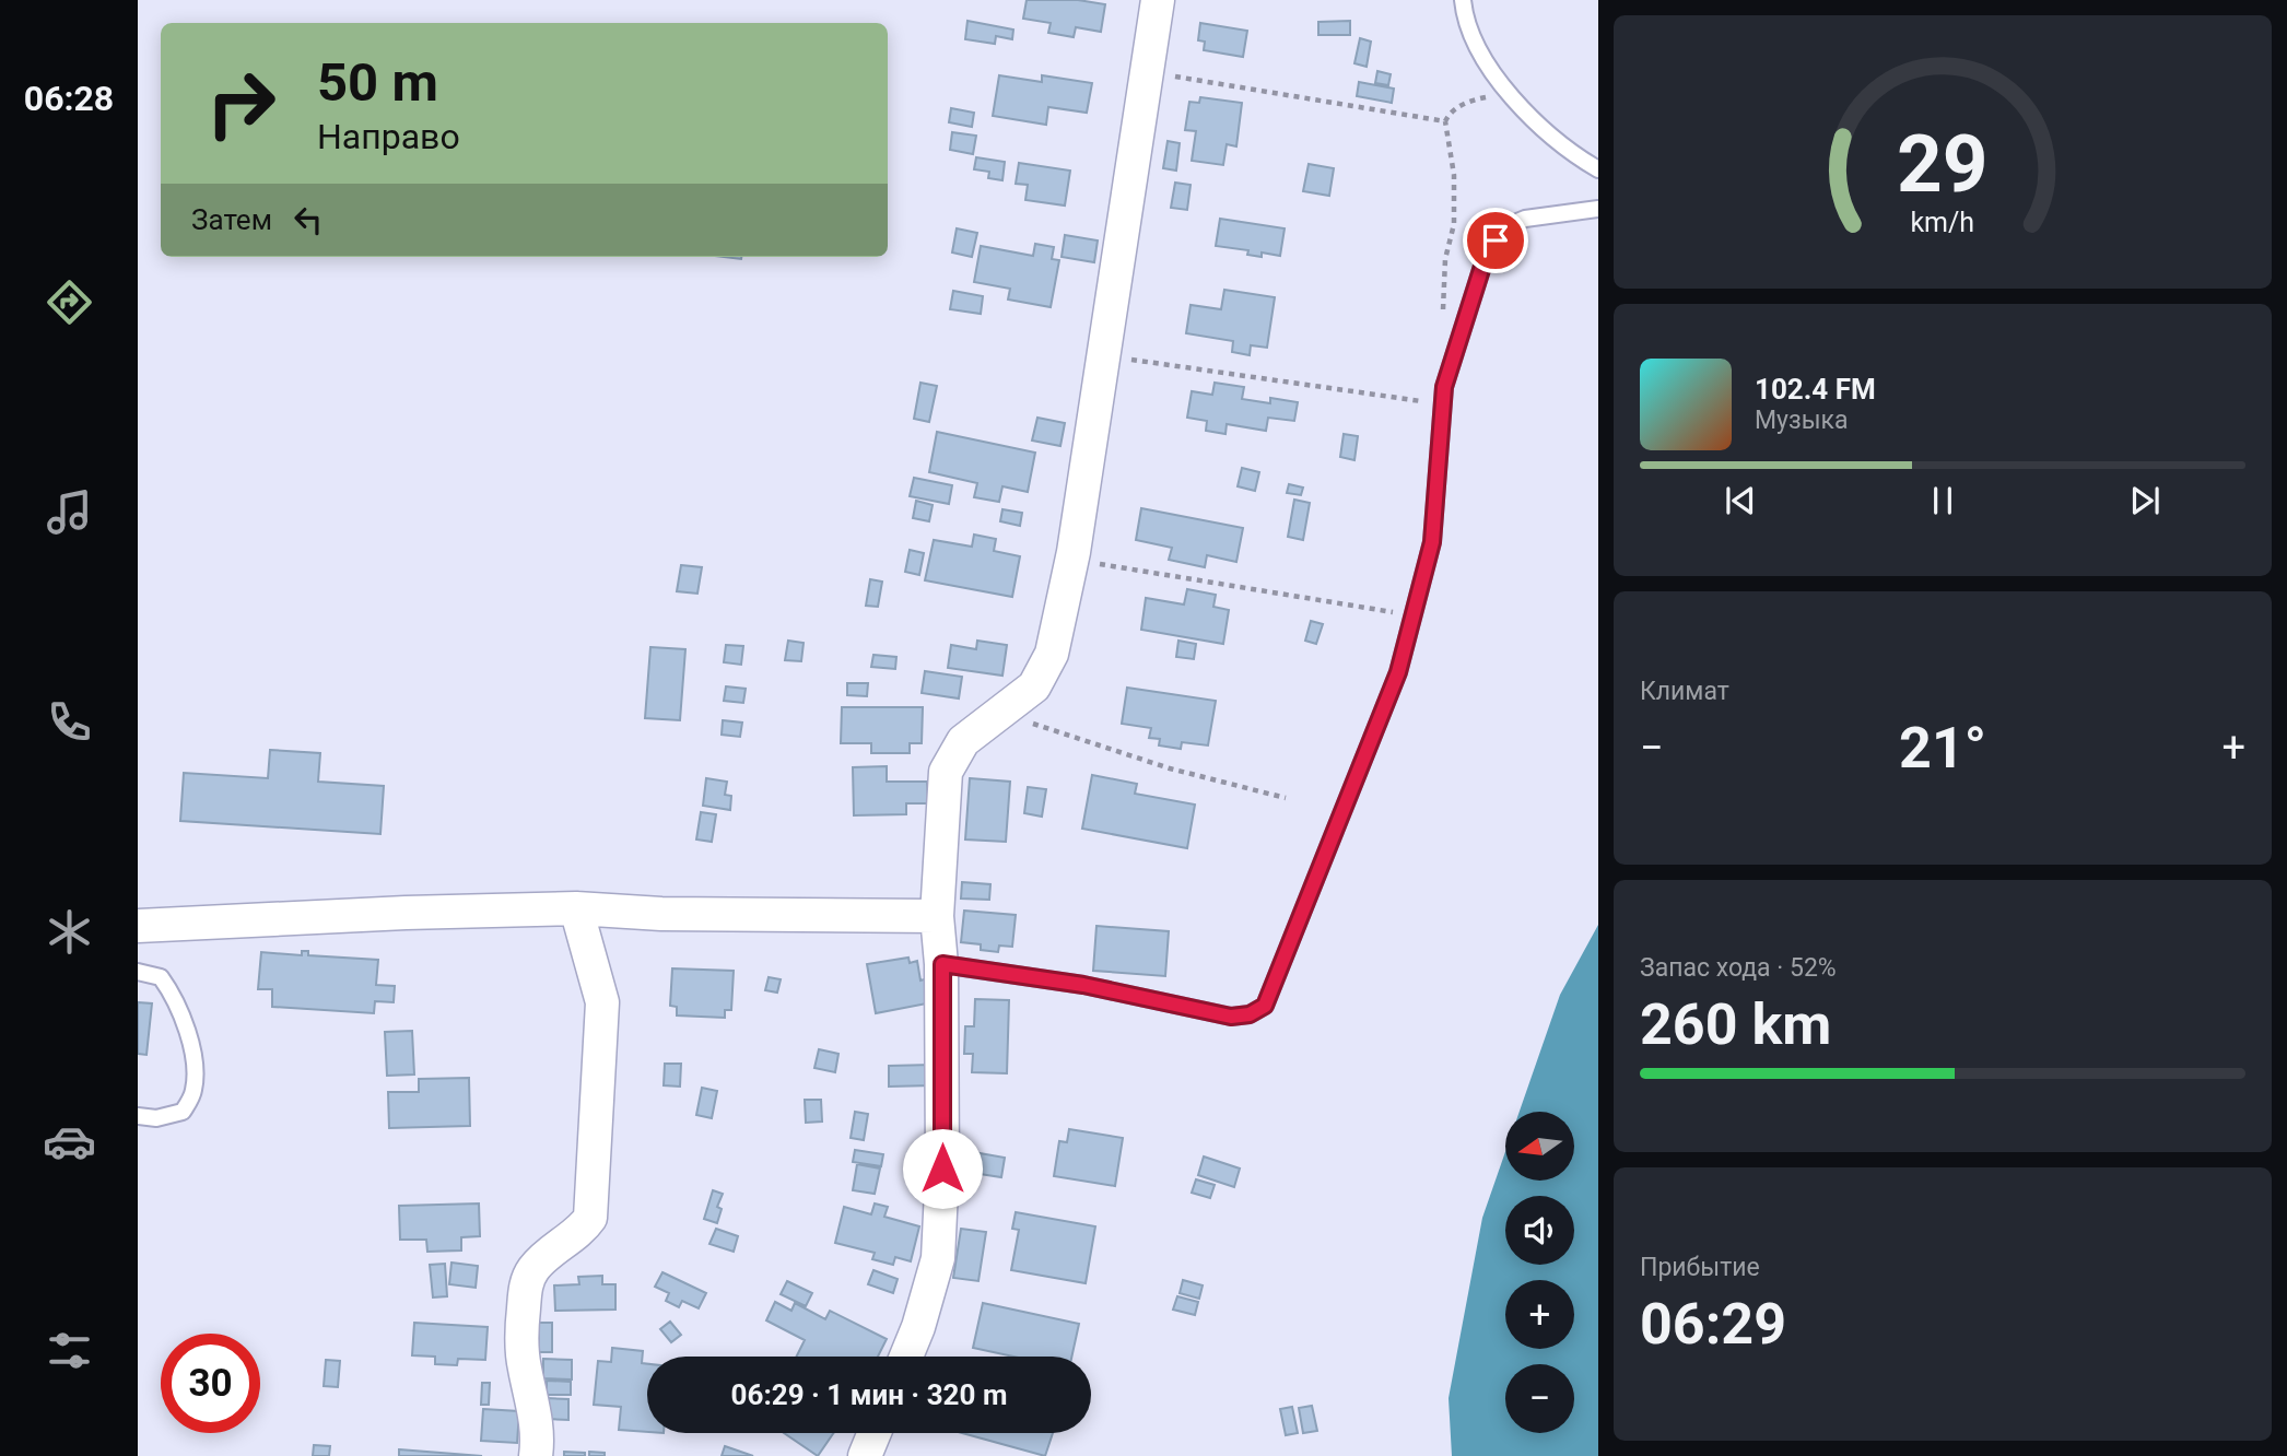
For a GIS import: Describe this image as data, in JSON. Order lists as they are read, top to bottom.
{
  "north": "left",
  "page": {
    "tabs": "06:28",
    "turn": ["50 m", "Направо"],
    "then": "Затем",
    "song": ["102.4 FM", "Музыка"],
    "tile": [
      "Климат",
      ["Запас хода · 52%", "260 km"],
      ["Прибытие", "06:29"]
    ],
    "heat": ["−", "21°", "+"],
    "map_buttons": ["+", "−"],
    "limit": "30",
    "trip": "06:29 · 1 мин · 320 m",
    "gauge": ["29", "km/h"]
  }
}
